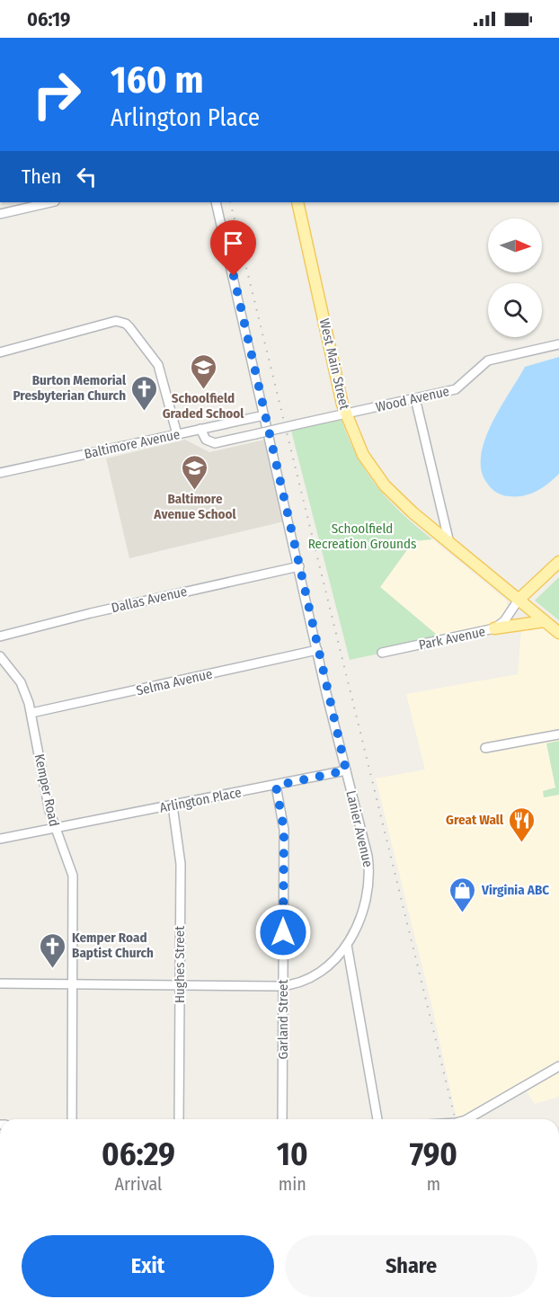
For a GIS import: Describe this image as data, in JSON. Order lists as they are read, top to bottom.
{
  "streets": {
    "main road": ["West Main Street", "Park Avenue"],
    "street": [
      "Wood Avenue",
      "Baltimore Avenue",
      "Dallas Avenue",
      "Selma Avenue",
      "Kemper Road",
      "Arlington Place",
      "Lanier Avenue",
      "Hughes Street",
      "Garland Street"
    ]
  },
  "crossings": [
    ["West Main Street", "Wood Avenue"],
    ["West Main Street", "Park Avenue"],
    ["Wood Avenue", "Baltimore Avenue"],
    ["Baltimore Avenue", "Lanier Avenue"],
    ["Dallas Avenue", "Lanier Avenue"],
    ["Selma Avenue", "Kemper Road"],
    ["Selma Avenue", "Lanier Avenue"],
    ["Kemper Road", "Arlington Place"],
    ["Kemper Road", "Lanier Avenue"],
    ["Arlington Place", "Lanier Avenue"],
    ["Arlington Place", "Hughes Street"],
    ["Arlington Place", "Garland Street"],
    ["Lanier Avenue", "Hughes Street"],
    ["Lanier Avenue", "Garland Street"]
  ],
  "parks": ["Schoolfield Recreation Grounds"],
  "places": {
    "school or university": ["Schoolfield Graded School", "Baltimore Avenue School"],
    "church": ["Burton Memorial Presbyterian Church", "Kemper Road Baptist Church"],
    "restaurant": ["Great Wall"],
    "shop": ["Virginia ABC"]
  },
  "north": "right",
  "page": {
    "status": "06:19",
    "turn": ["160 m", "Arlington Place"],
    "then": "Then",
    "eta": [
      "06:29",
      "Arrival",
      "10",
      "min",
      "790",
      "m"
    ],
    "buttons": ["Exit", "Share"]
  }
}
